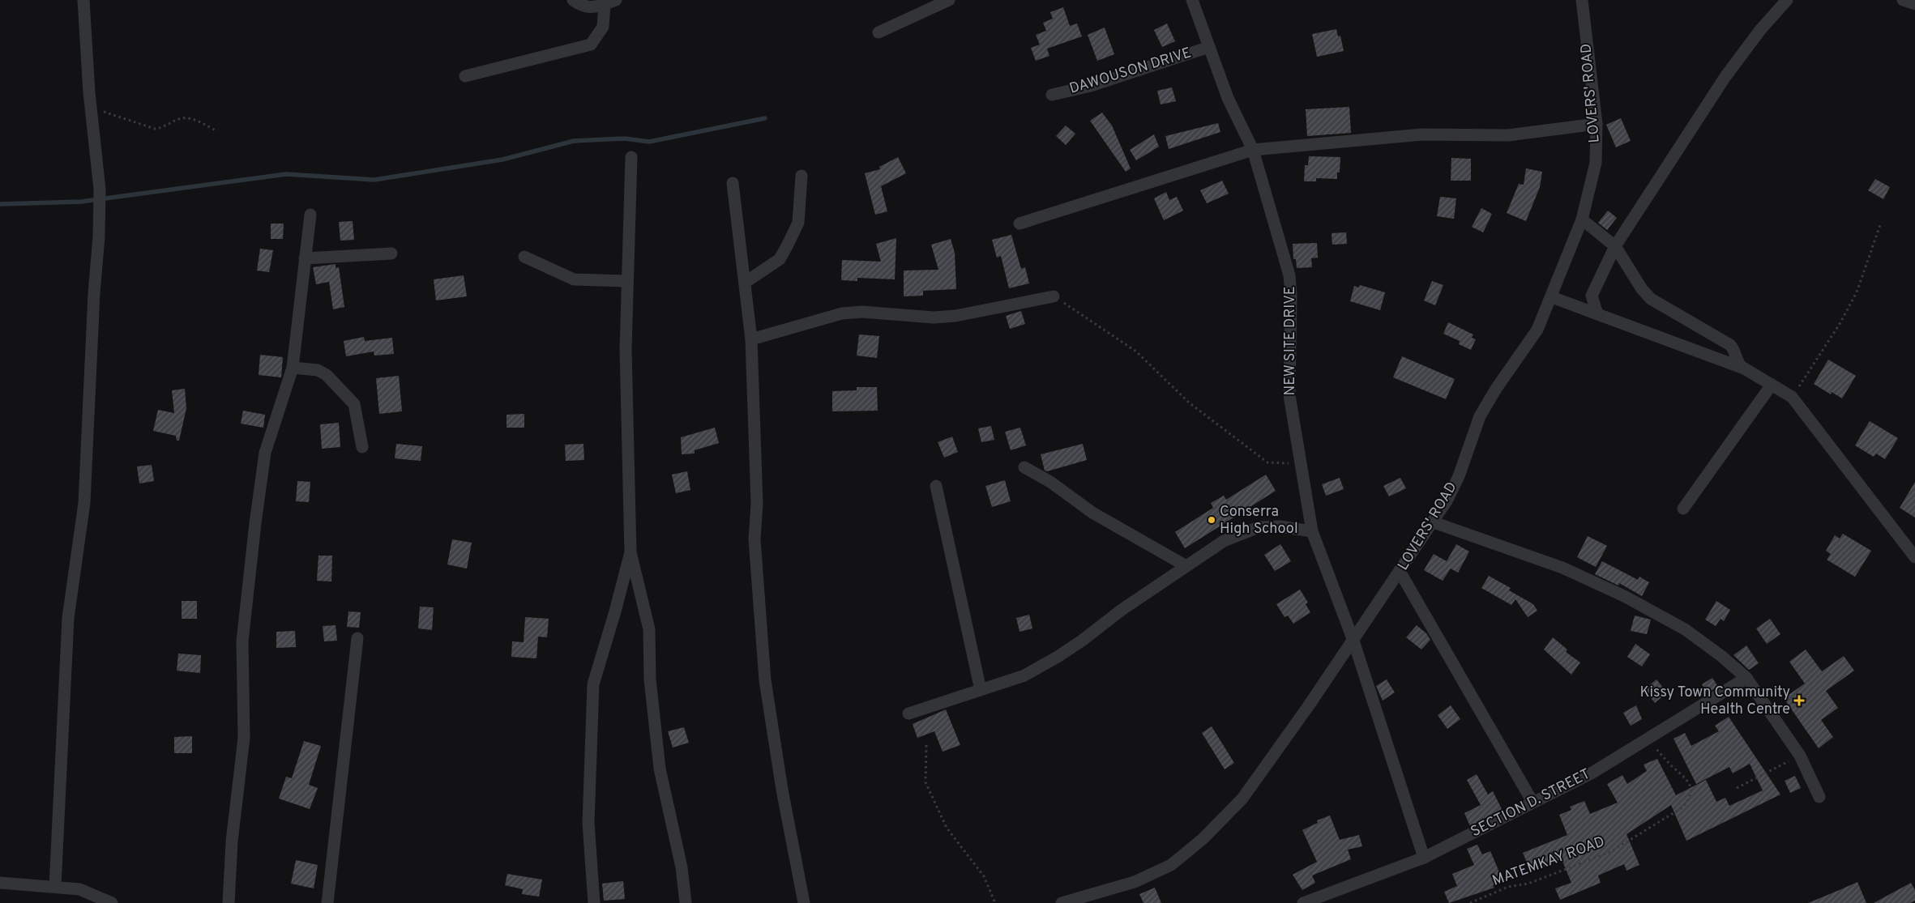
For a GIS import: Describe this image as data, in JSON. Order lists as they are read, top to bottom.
{
  "streets": {
    "street": [
      "DAWOUSON DRIVE",
      "LOVERS' ROAD",
      "NEW SITE DRIVE",
      "SECTION D. STREET"
    ],
    "path": ["MATEMKAY ROAD"]
  },
  "crossings": [
    ["DAWOUSON DRIVE", "NEW SITE DRIVE"],
    ["LOVERS' ROAD", "NEW SITE DRIVE"],
    ["NEW SITE DRIVE", "SECTION D. STREET"],
    ["SECTION D. STREET", "MATEMKAY ROAD"]
  ],
  "places": {
    "other": ["Conserra High School"],
    "health": ["Kissy Town Community Health Centre"]
  }
}
